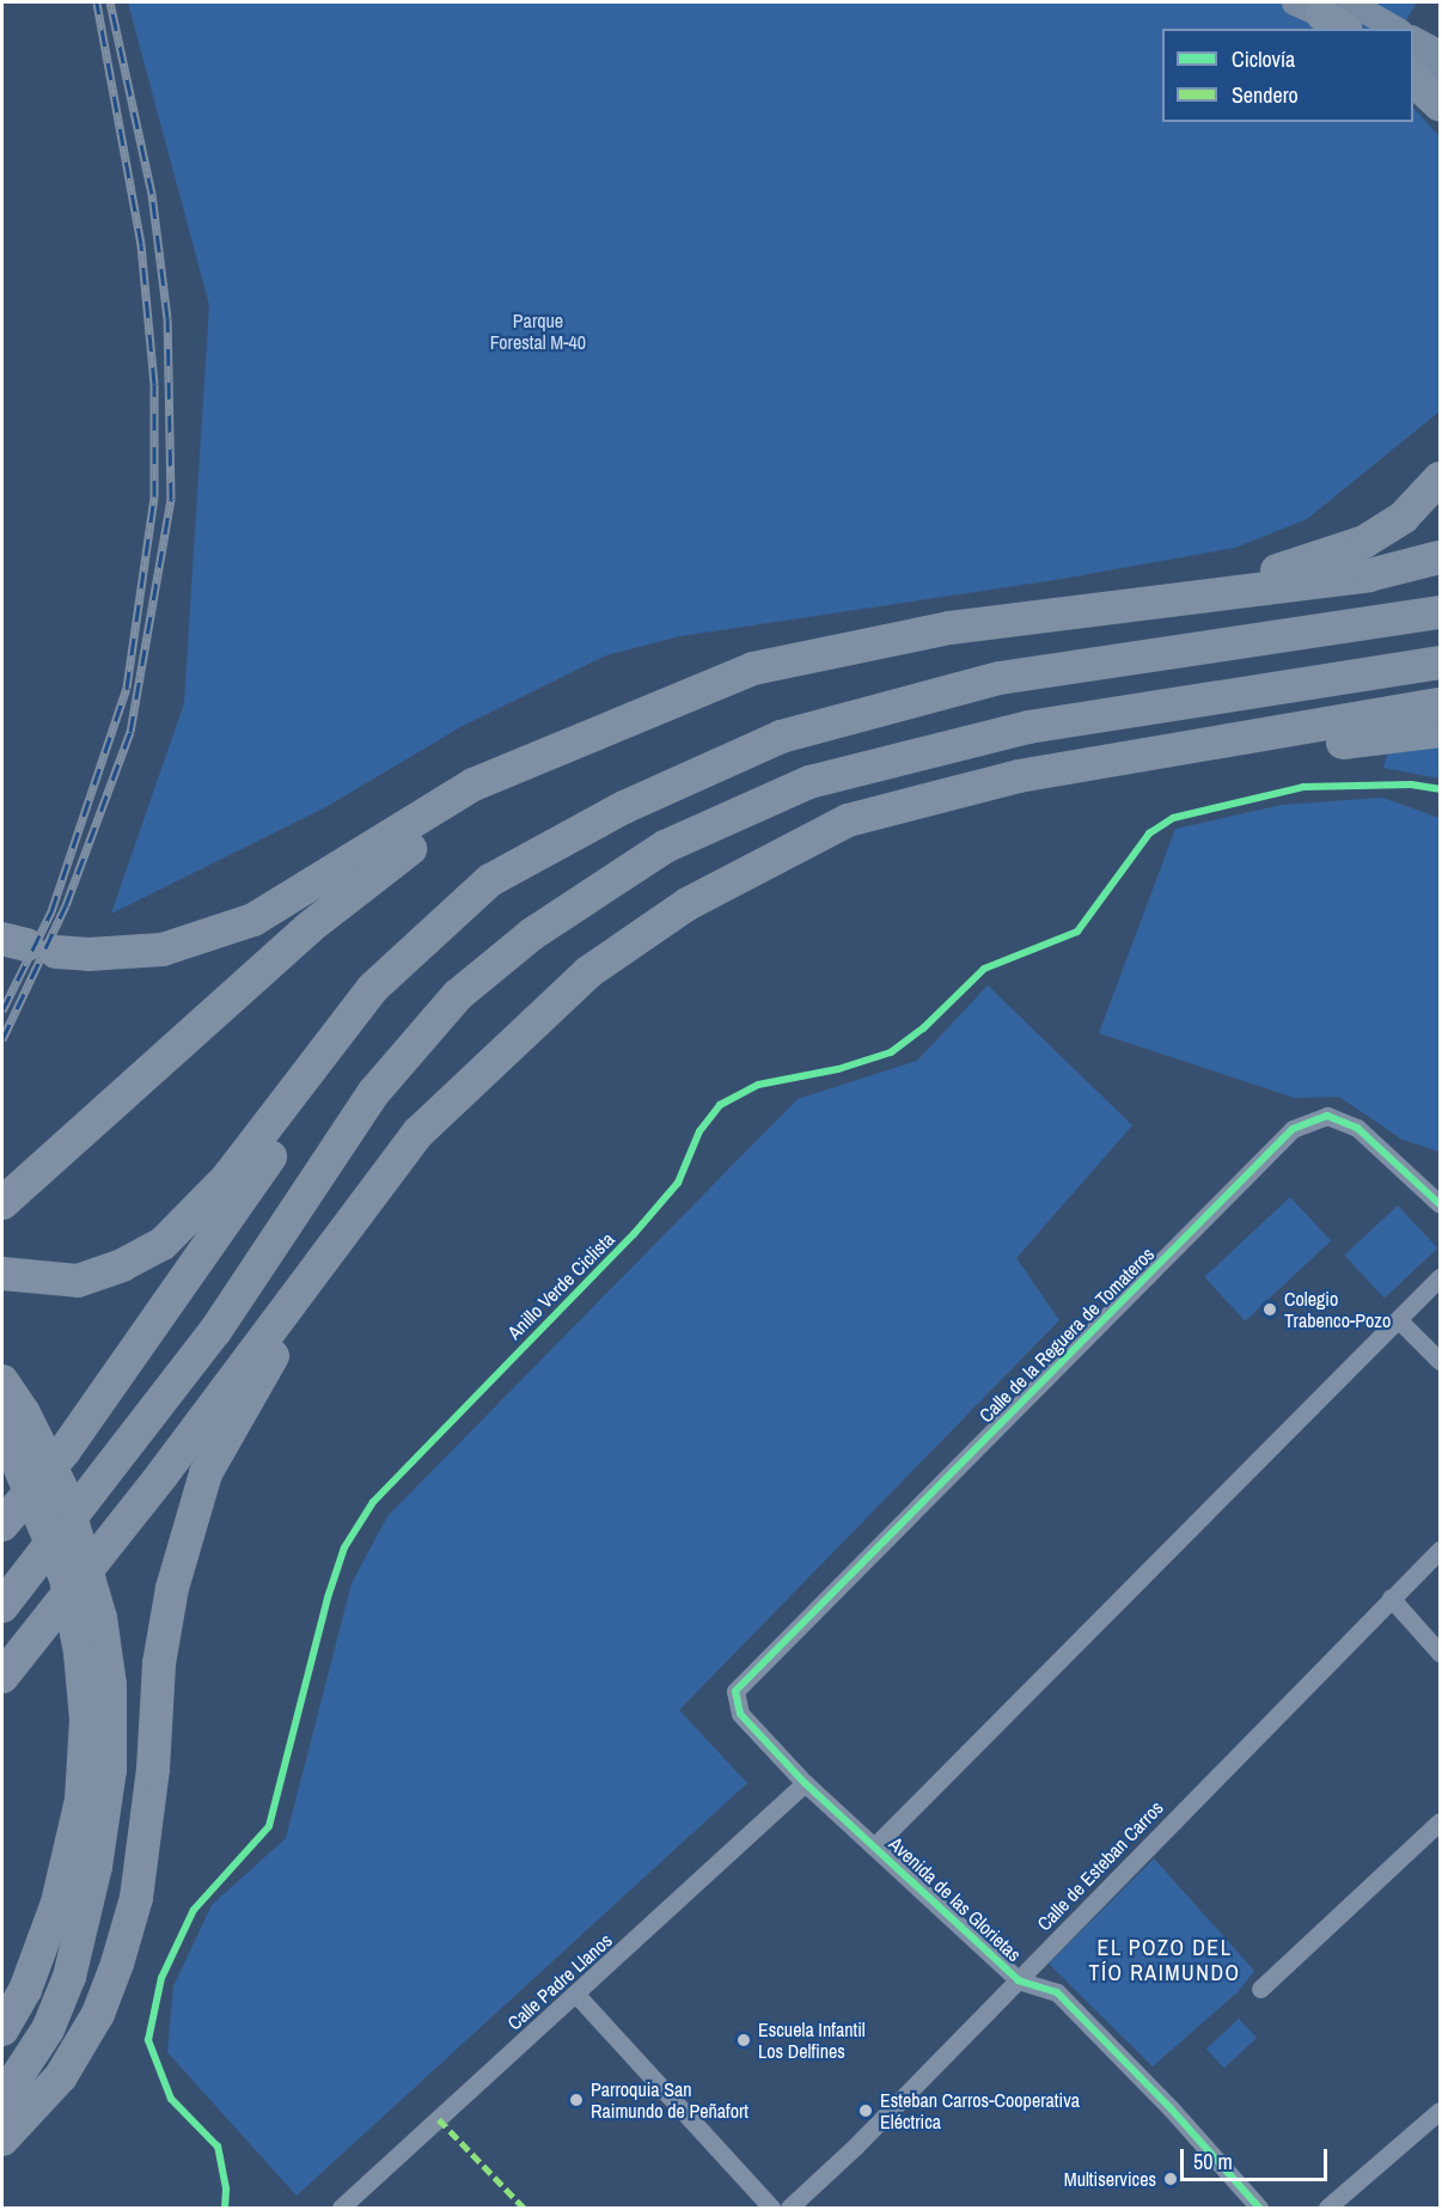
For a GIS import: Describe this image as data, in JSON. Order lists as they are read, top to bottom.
{
  "streets": {
    "street": [
      "Calle de la Reguera de Tomateros",
      "Calle de Esteban Carros",
      "Avenida de las Glorietas",
      "Calle Padre Llanos"
    ],
    "cycle path": ["Anillo Verde Ciclista"]
  },
  "crossings": [
    ["Calle de la Reguera de Tomateros", "Avenida de las Glorietas"],
    ["Calle de Esteban Carros", "Avenida de las Glorietas"],
    ["Avenida de las Glorietas", "Calle Padre Llanos"]
  ],
  "districts": ["EL POZO DEL TÍO RAIMUNDO"],
  "parks": ["Parque Forestal M-40"],
  "places": [
    "Colegio Trabenco-Pozo",
    "Escuela Infantil Los Delfines",
    "Parroquia San Raimundo de Peñafort",
    "Esteban Carros-Cooperativa Eléctrica",
    "Multiservices"
  ],
  "legend": ["Ciclovía", "Sendero"],
  "scale_bar": "50 m"
}
